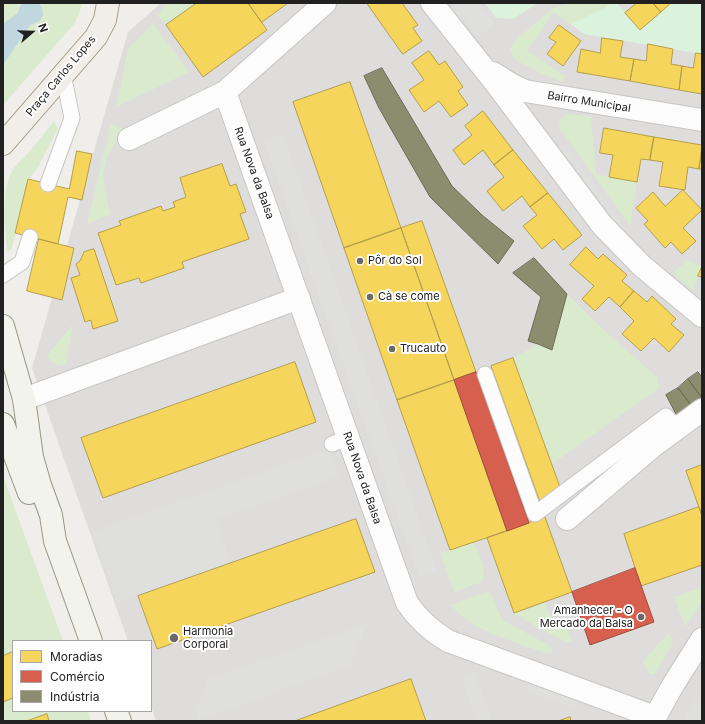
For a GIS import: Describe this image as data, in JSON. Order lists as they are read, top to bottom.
{
  "streets": {
    "main road": ["Praça Carlos Lopes"],
    "street": ["Bairro Municipal", "Rua Nova da Balsa"]
  },
  "places": [
    "Pôr do Sol",
    "Cà se come",
    "Trucauto",
    "Amanhecer - O Mercado da Balsa",
    "Harmonia Corporal"
  ],
  "legend": ["Moradias", "Comércio", "Indústria"],
  "north": "right"
}
